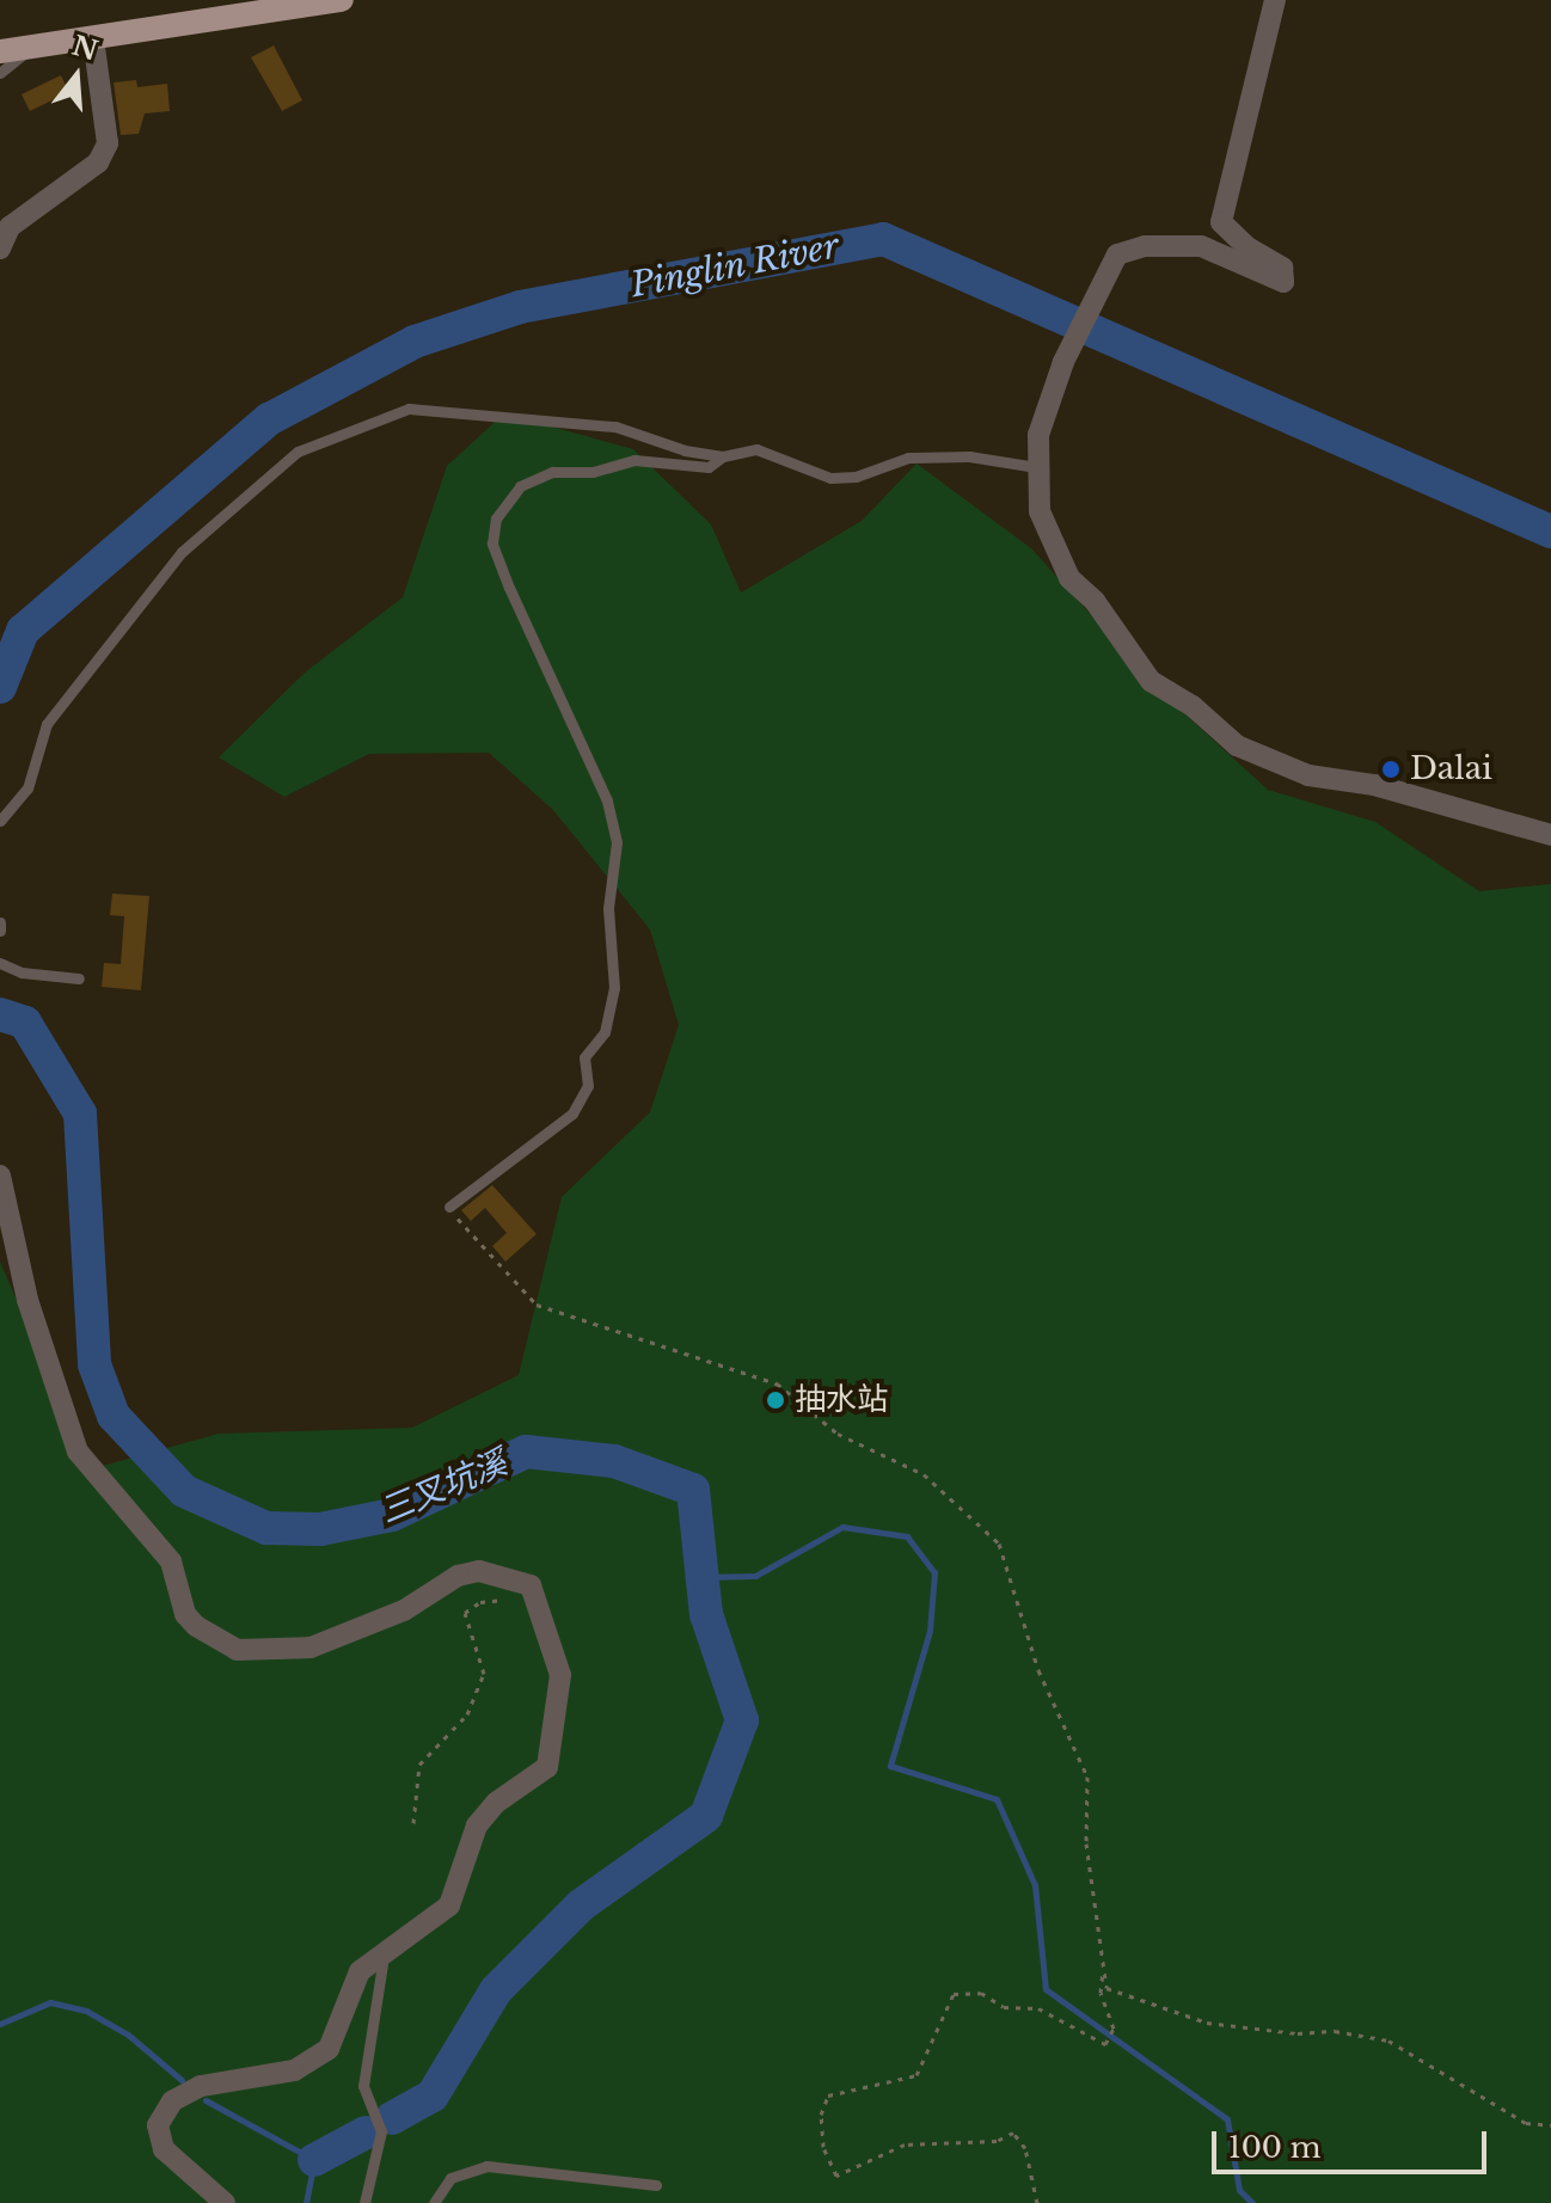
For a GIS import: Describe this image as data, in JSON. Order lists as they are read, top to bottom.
{
  "water": ["Pinglin River", "三叉坑溪"],
  "places": ["Dalai", "抽水站"],
  "scale_bar": "100 m",
  "north": "top"
}
